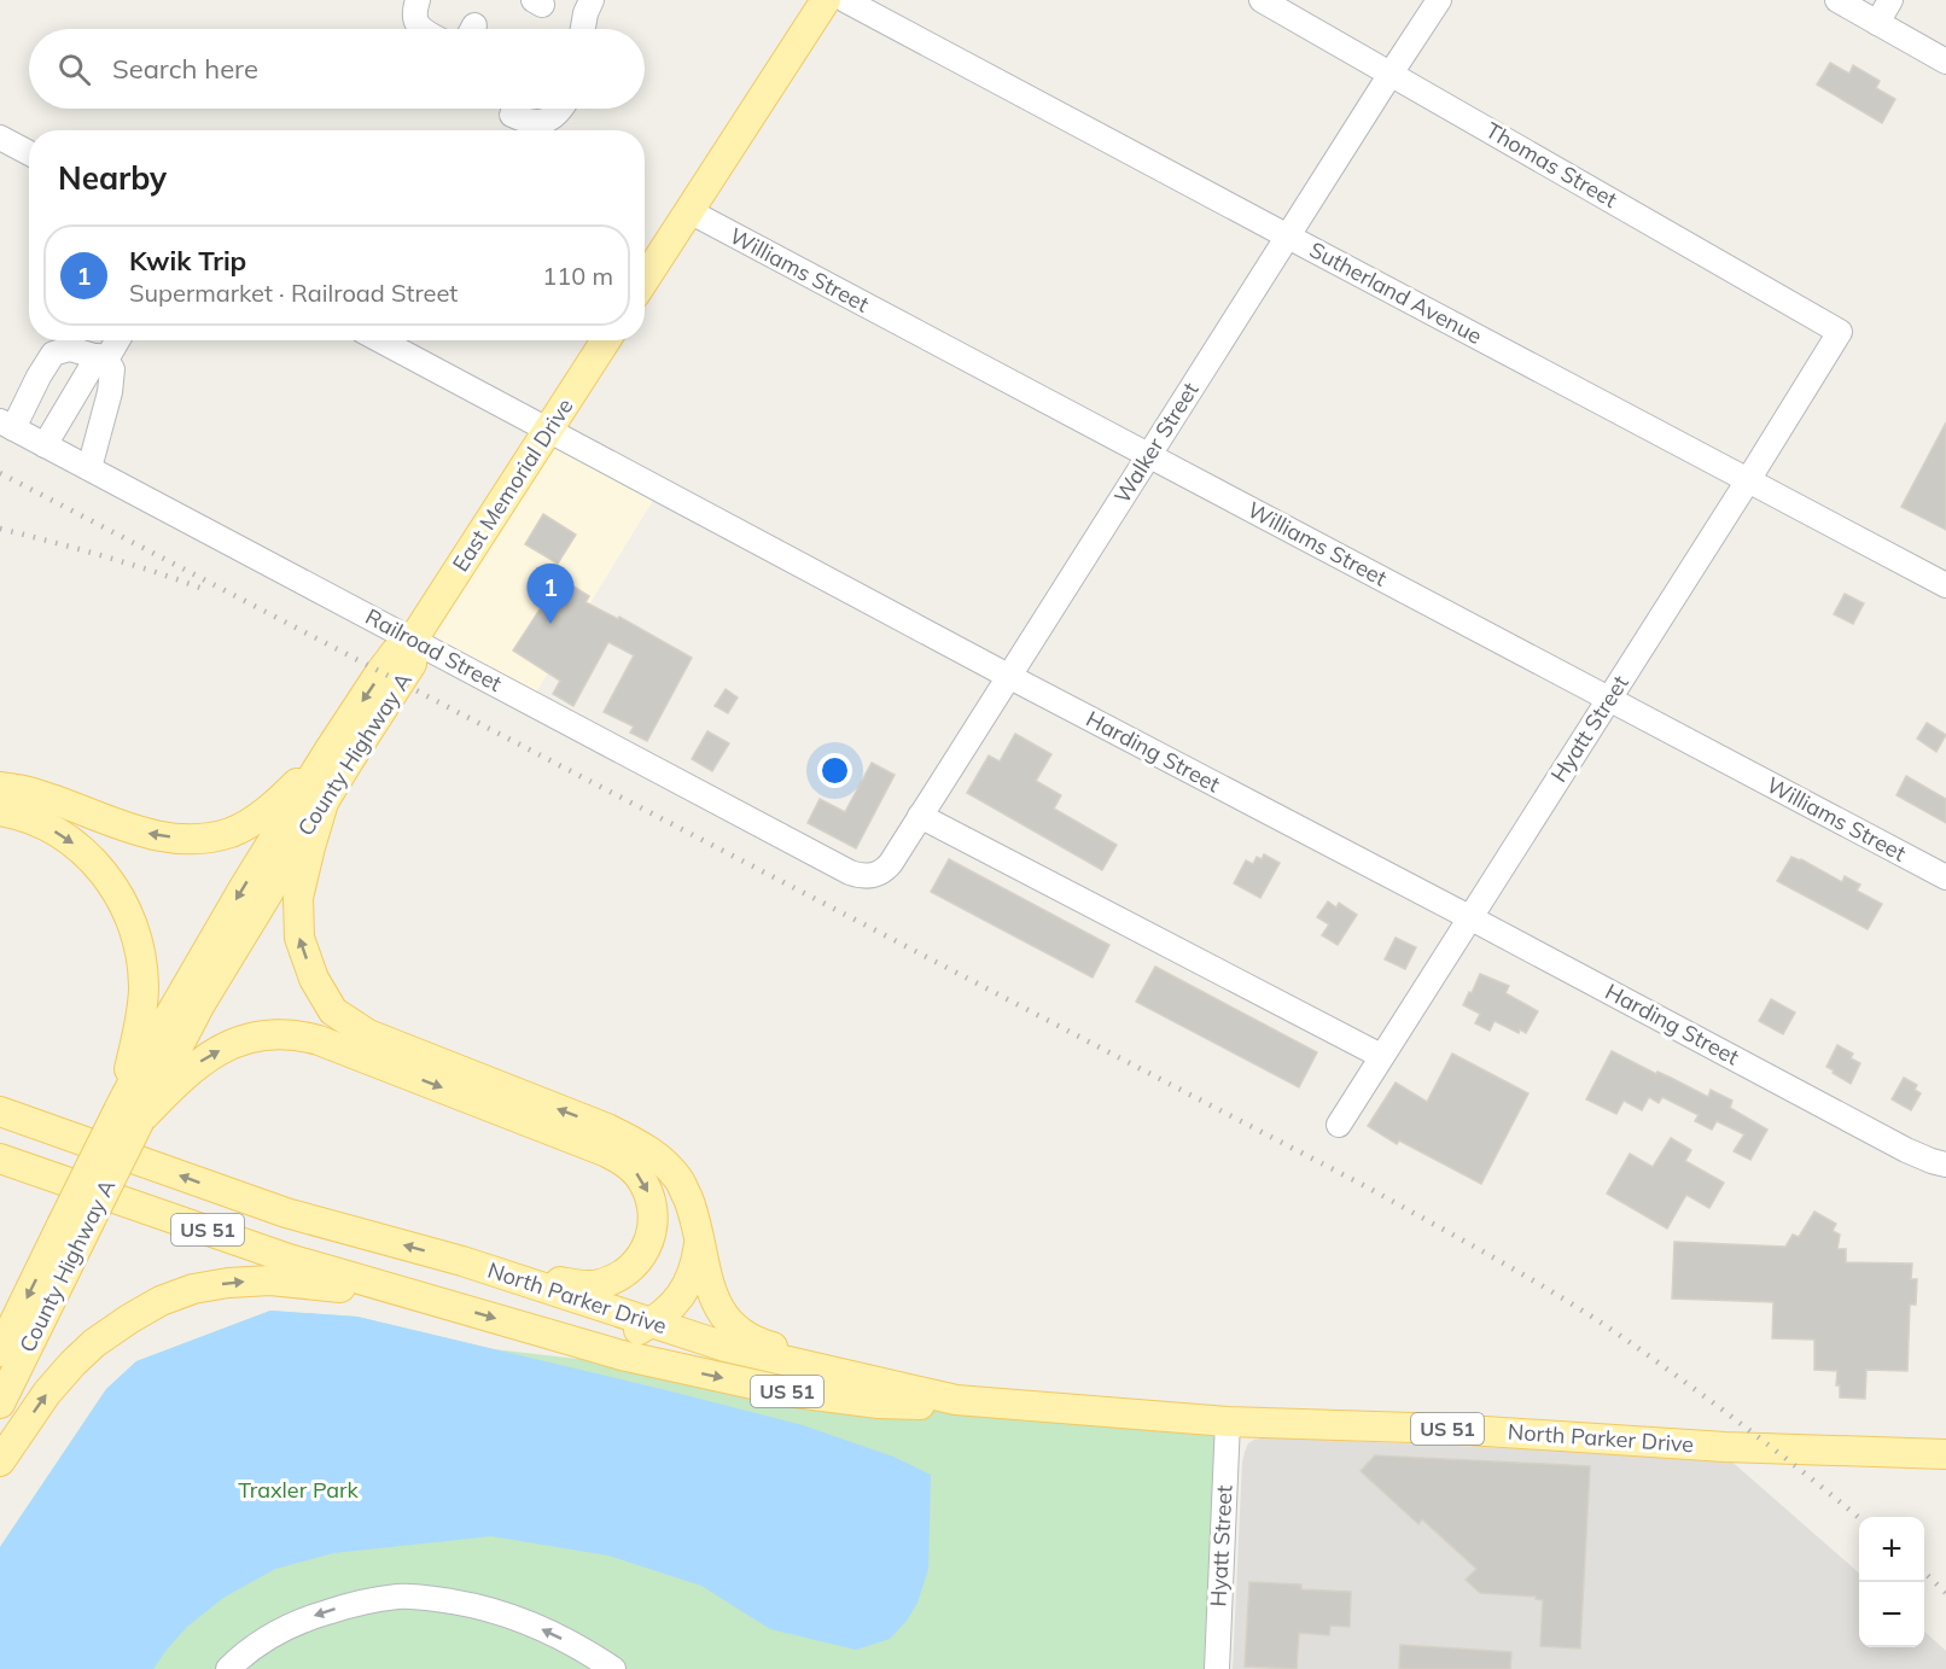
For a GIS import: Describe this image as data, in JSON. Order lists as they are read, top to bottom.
{
  "streets": {
    "main road": [
      "East Memorial Drive",
      "County Highway A",
      "US 51",
      "North Parker Drive"
    ],
    "street": [
      "Thomas Street",
      "Williams Street",
      "Sutherland Avenue",
      "Walker Street",
      "Railroad Street",
      "Hyatt Street",
      "Harding Street"
    ]
  },
  "crossings": [
    ["Thomas Street", "Walker Street"],
    ["Thomas Street", "Hyatt Street"],
    ["Williams Street", "Walker Street"],
    ["Williams Street", "Hyatt Street"],
    ["Sutherland Avenue", "Walker Street"],
    ["Sutherland Avenue", "Hyatt Street"],
    ["Walker Street", "Railroad Street"],
    ["Walker Street", "Harding Street"],
    ["East Memorial Drive", "Railroad Street"],
    ["East Memorial Drive", "Harding Street"],
    ["East Memorial Drive", "County Highway A"],
    ["Railroad Street", "County Highway A"],
    ["Hyatt Street", "Harding Street"],
    ["Hyatt Street", "North Parker Drive"]
  ],
  "parks": ["Traxler Park"],
  "page": {
    "search": "Search here",
    "heading": "Nearby",
    "list": [
      {
        "mark": "1",
        "name": "Kwik Trip",
        "note": "Supermarket · Railroad Street",
        "value": "110 m"
      }
    ],
    "pins": "1",
    "map_buttons": ["+", "−"]
  }
}
